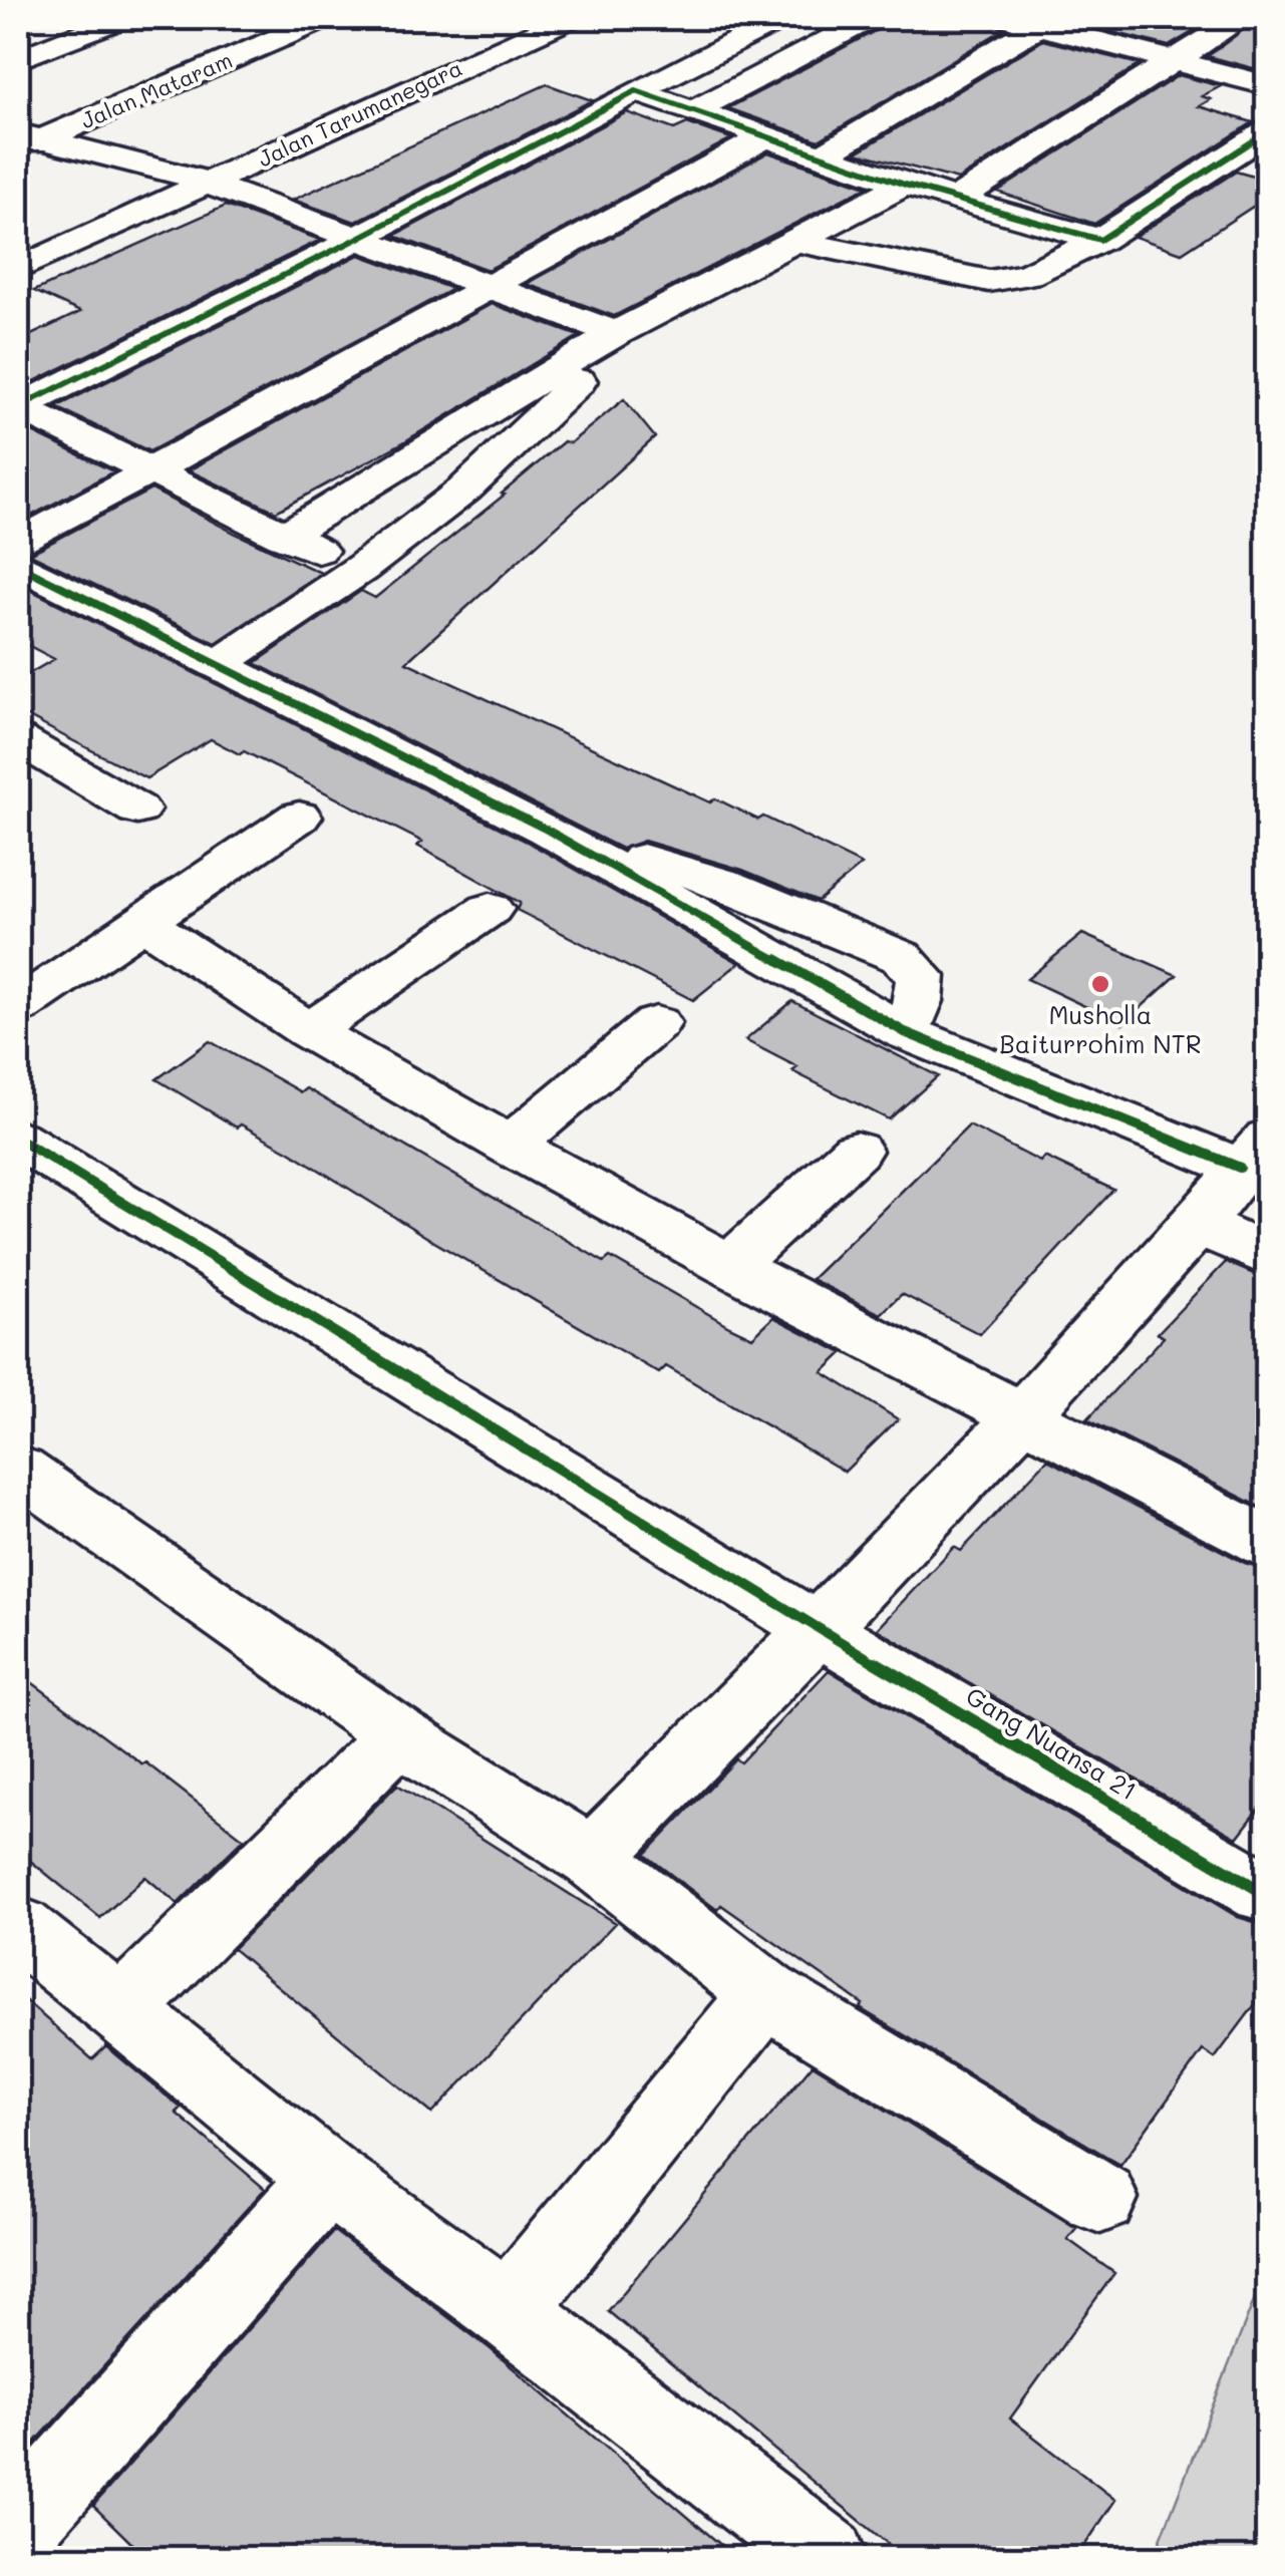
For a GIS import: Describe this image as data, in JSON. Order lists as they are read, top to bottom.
{
  "streets": {
    "street": ["Jalan Mataram", "Jalan Tarumanegara", "Gang Nuansa 21"]
  },
  "places": ["Musholla Baiturrohim NTR"]
}
